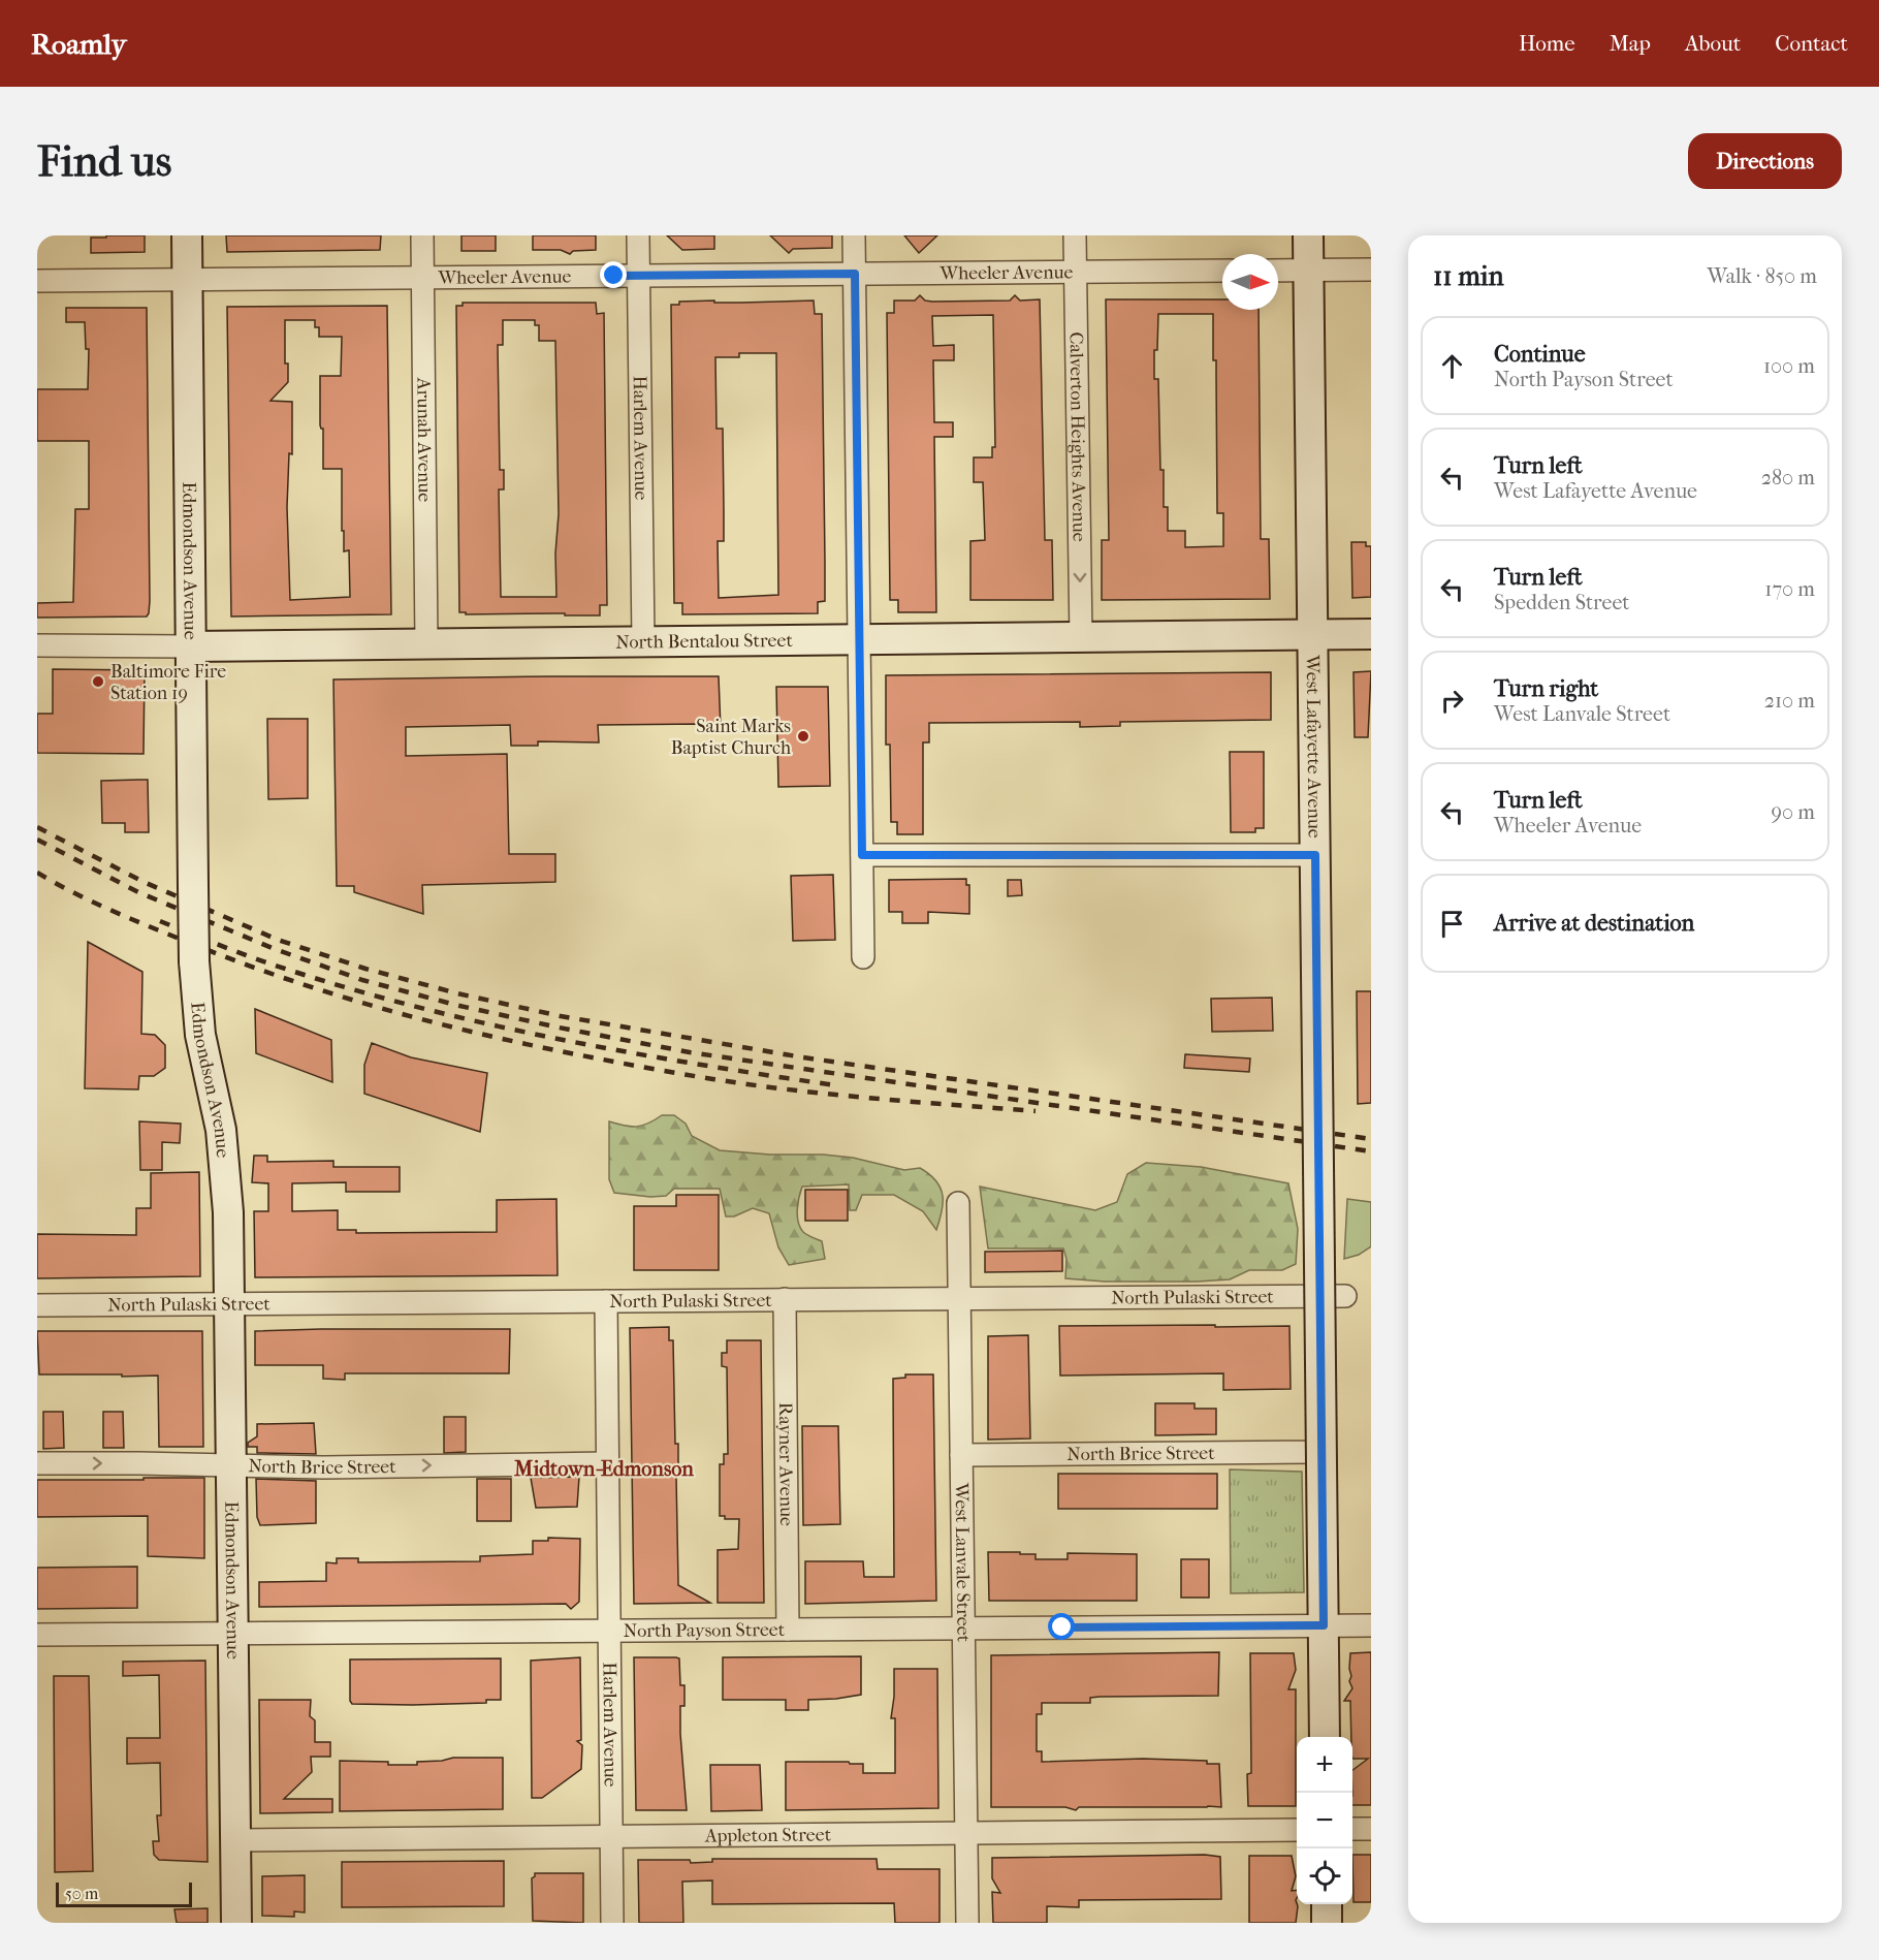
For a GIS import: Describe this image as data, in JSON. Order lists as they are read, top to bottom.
{
  "streets": {
    "main road": ["Edmondson Avenue", "North Bentalou Street", "West Lafayette Avenue"],
    "street": [
      "Wheeler Avenue",
      "Calverton Heights Avenue",
      "Harlem Avenue",
      "Arunah Avenue",
      "North Pulaski Street",
      "North Brice Street",
      "Rayner Avenue",
      "West Lanvale Street",
      "North Payson Street",
      "Appleton Street"
    ]
  },
  "crossings": [
    ["Wheeler Avenue", "Calverton Heights Avenue"],
    ["Wheeler Avenue", "Harlem Avenue"],
    ["Wheeler Avenue", "Arunah Avenue"],
    ["Wheeler Avenue", "Edmondson Avenue"],
    ["Calverton Heights Avenue", "North Bentalou Street"],
    ["Harlem Avenue", "North Bentalou Street"],
    ["Harlem Avenue", "North Pulaski Street"],
    ["Harlem Avenue", "North Brice Street"],
    ["Harlem Avenue", "North Payson Street"],
    ["Harlem Avenue", "Appleton Street"],
    ["Arunah Avenue", "North Bentalou Street"],
    ["Edmondson Avenue", "North Bentalou Street"],
    ["Edmondson Avenue", "North Pulaski Street"],
    ["Edmondson Avenue", "North Brice Street"],
    ["Edmondson Avenue", "North Payson Street"],
    ["Edmondson Avenue", "Appleton Street"],
    ["North Bentalou Street", "West Lafayette Avenue"],
    ["West Lafayette Avenue", "North Payson Street"],
    ["North Pulaski Street", "North Brice Street"],
    ["North Pulaski Street", "Rayner Avenue"],
    ["North Pulaski Street", "West Lanvale Street"],
    ["North Brice Street", "West Lanvale Street"],
    ["Rayner Avenue", "North Payson Street"],
    ["West Lanvale Street", "North Payson Street"],
    ["West Lanvale Street", "Appleton Street"]
  ],
  "one_way": ["Calverton Heights Avenue", "North Brice Street"],
  "districts": ["Midtown-Edmonson"],
  "places": ["Baltimore Fire Station 19", "Saint Marks Baptist Church"],
  "scale_bar": "50 m",
  "north": "right",
  "page": {
    "header": "Roamly",
    "nav": [
      "Home",
      "Map",
      "About",
      "Contact"
    ],
    "buttons": "Directions",
    "title": "Find us",
    "heading": ["11 min", "Walk · 850 m"],
    "list": [
      ["Continue", "North Payson Street", "100 m"],
      ["Turn left", "West Lafayette Avenue", "280 m"],
      ["Turn left", "Spedden Street", "170 m"],
      ["Turn right", "West Lanvale Street", "210 m"],
      ["Turn left", "Wheeler Avenue", "90 m"],
      "Arrive at destination"
    ],
    "map_buttons": ["+", "−"],
    "scale": "50 m"
  }
}
